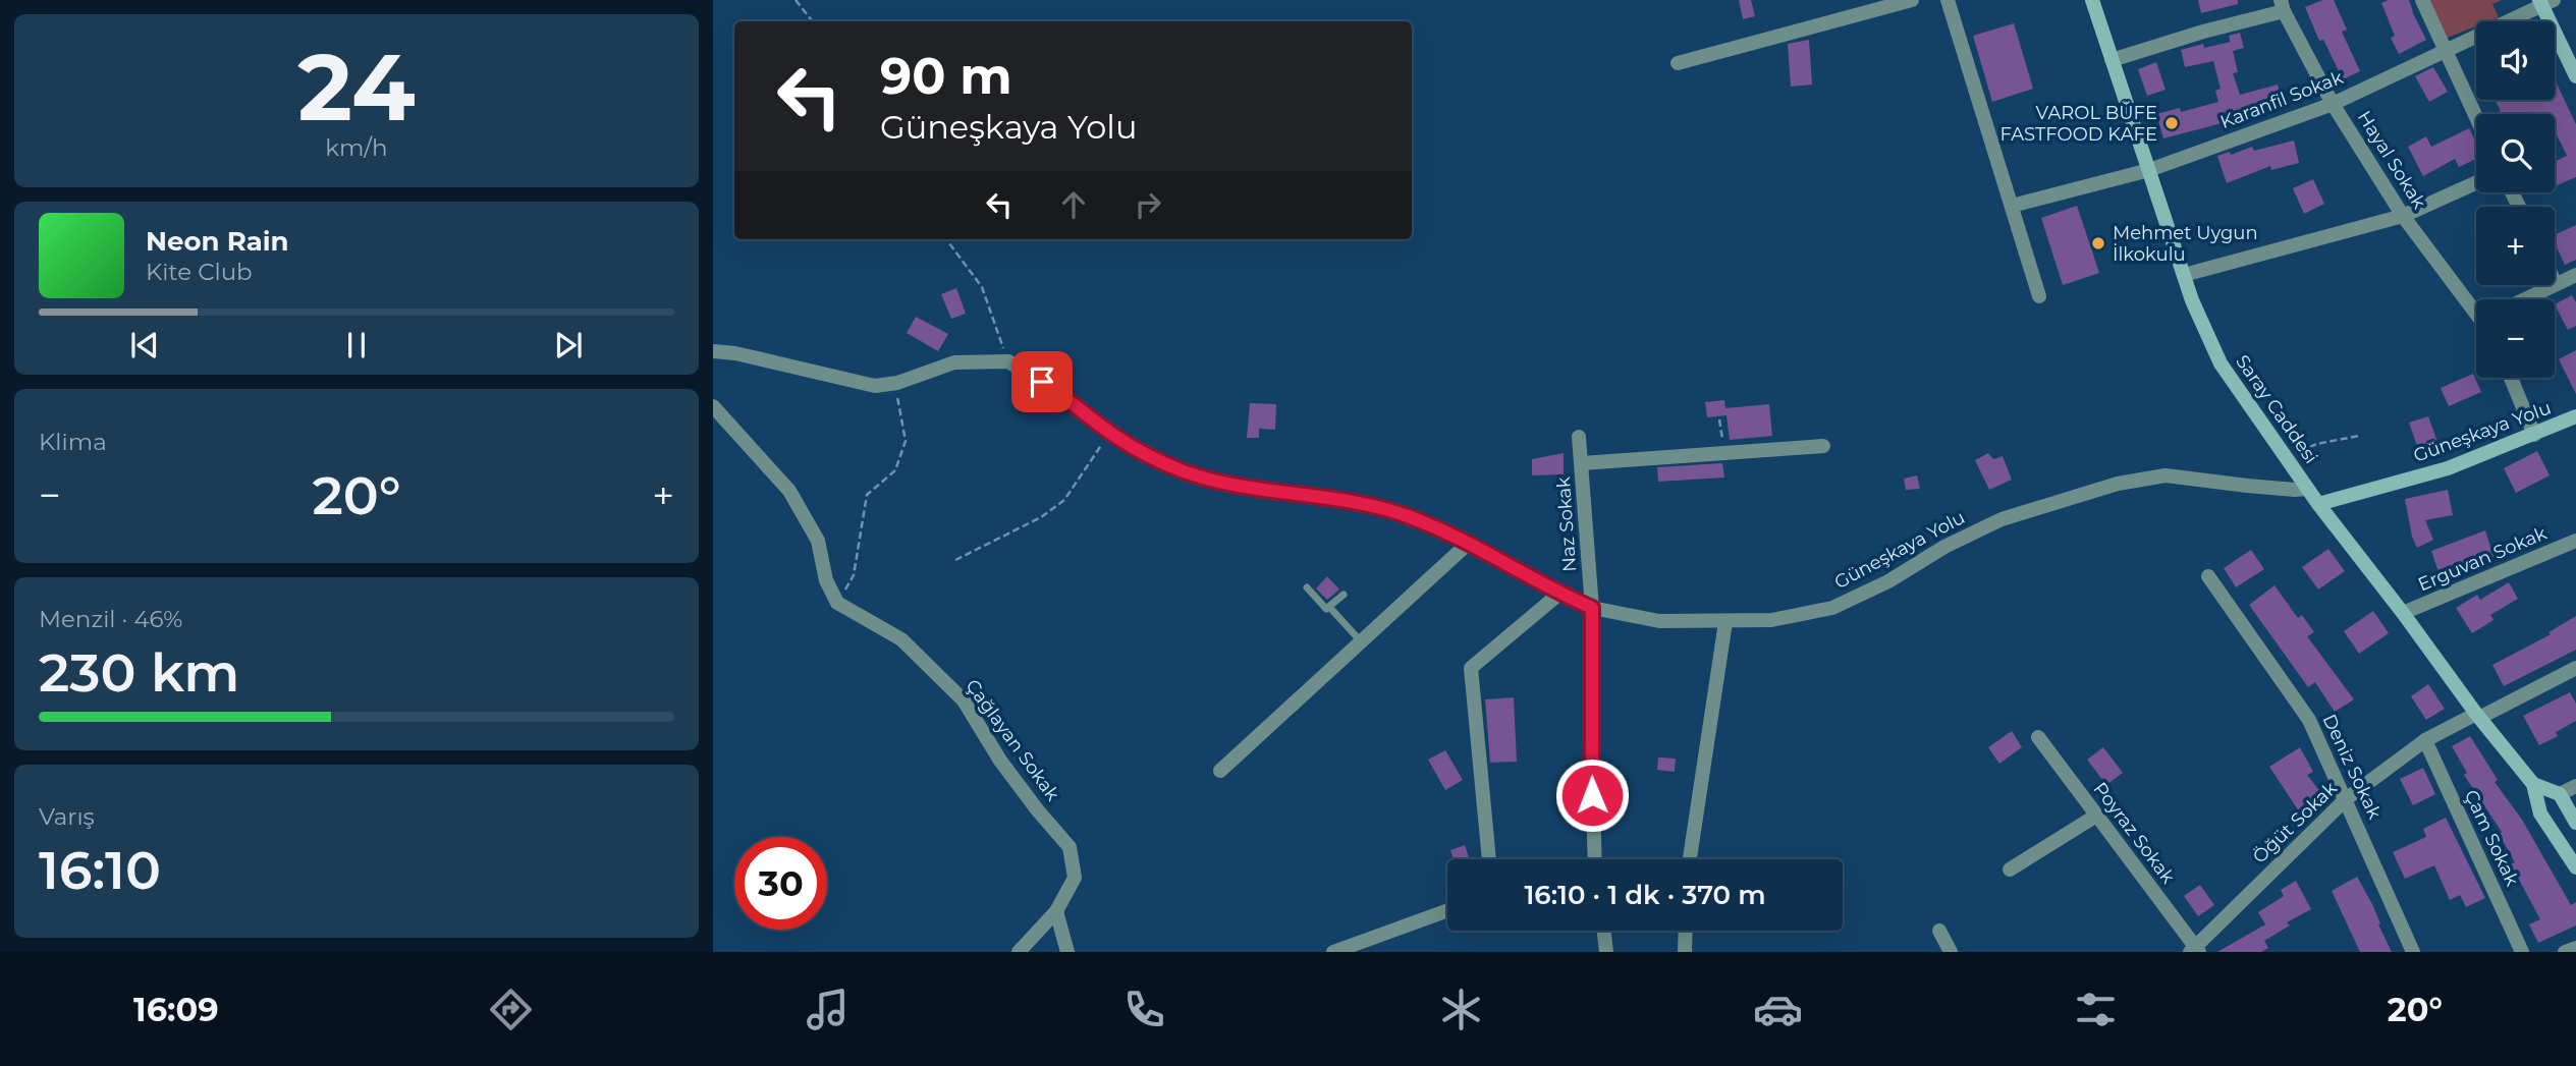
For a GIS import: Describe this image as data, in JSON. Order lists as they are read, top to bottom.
{
  "streets": {
    "street": [
      "Karanfil Sokak",
      "Hayal Sokak",
      "Saray Caddesi",
      "Güneşkaya Yolu",
      "Naz Sokak",
      "Erguvan Sokak",
      "Çağlayan Sokak",
      "Deniz Sokak",
      "Öğüt Sokak",
      "Poyraz Sokak",
      "Çam Sokak"
    ]
  },
  "crossings": [
    ["Karanfil Sokak", "Hayal Sokak"],
    ["Karanfil Sokak", "Saray Caddesi"],
    ["Saray Caddesi", "Güneşkaya Yolu"],
    ["Saray Caddesi", "Erguvan Sokak"],
    ["Saray Caddesi", "Öğüt Sokak"],
    ["Güneşkaya Yolu", "Naz Sokak"],
    ["Deniz Sokak", "Öğüt Sokak"],
    ["Öğüt Sokak", "Poyraz Sokak"],
    ["Öğüt Sokak", "Çam Sokak"]
  ],
  "places": ["VAROL BÜFE FASTFOOD KAFE", "Mehmet Uygun İlkokulu"],
  "page": {
    "tile": [
      ["24", "km/h"],
      "Klima",
      ["Menzil · 46%", "230 km"],
      ["Varış", "16:10"]
    ],
    "map_buttons": ["+", "−"],
    "turn": ["90 m", "Güneşkaya Yolu"],
    "song": ["Neon Rain", "Kite Club"],
    "heat": ["−", "20°", "+"],
    "limit": "30",
    "trip": "16:10 · 1 dk · 370 m",
    "tabs": ["16:09", "20°"]
  }
}
